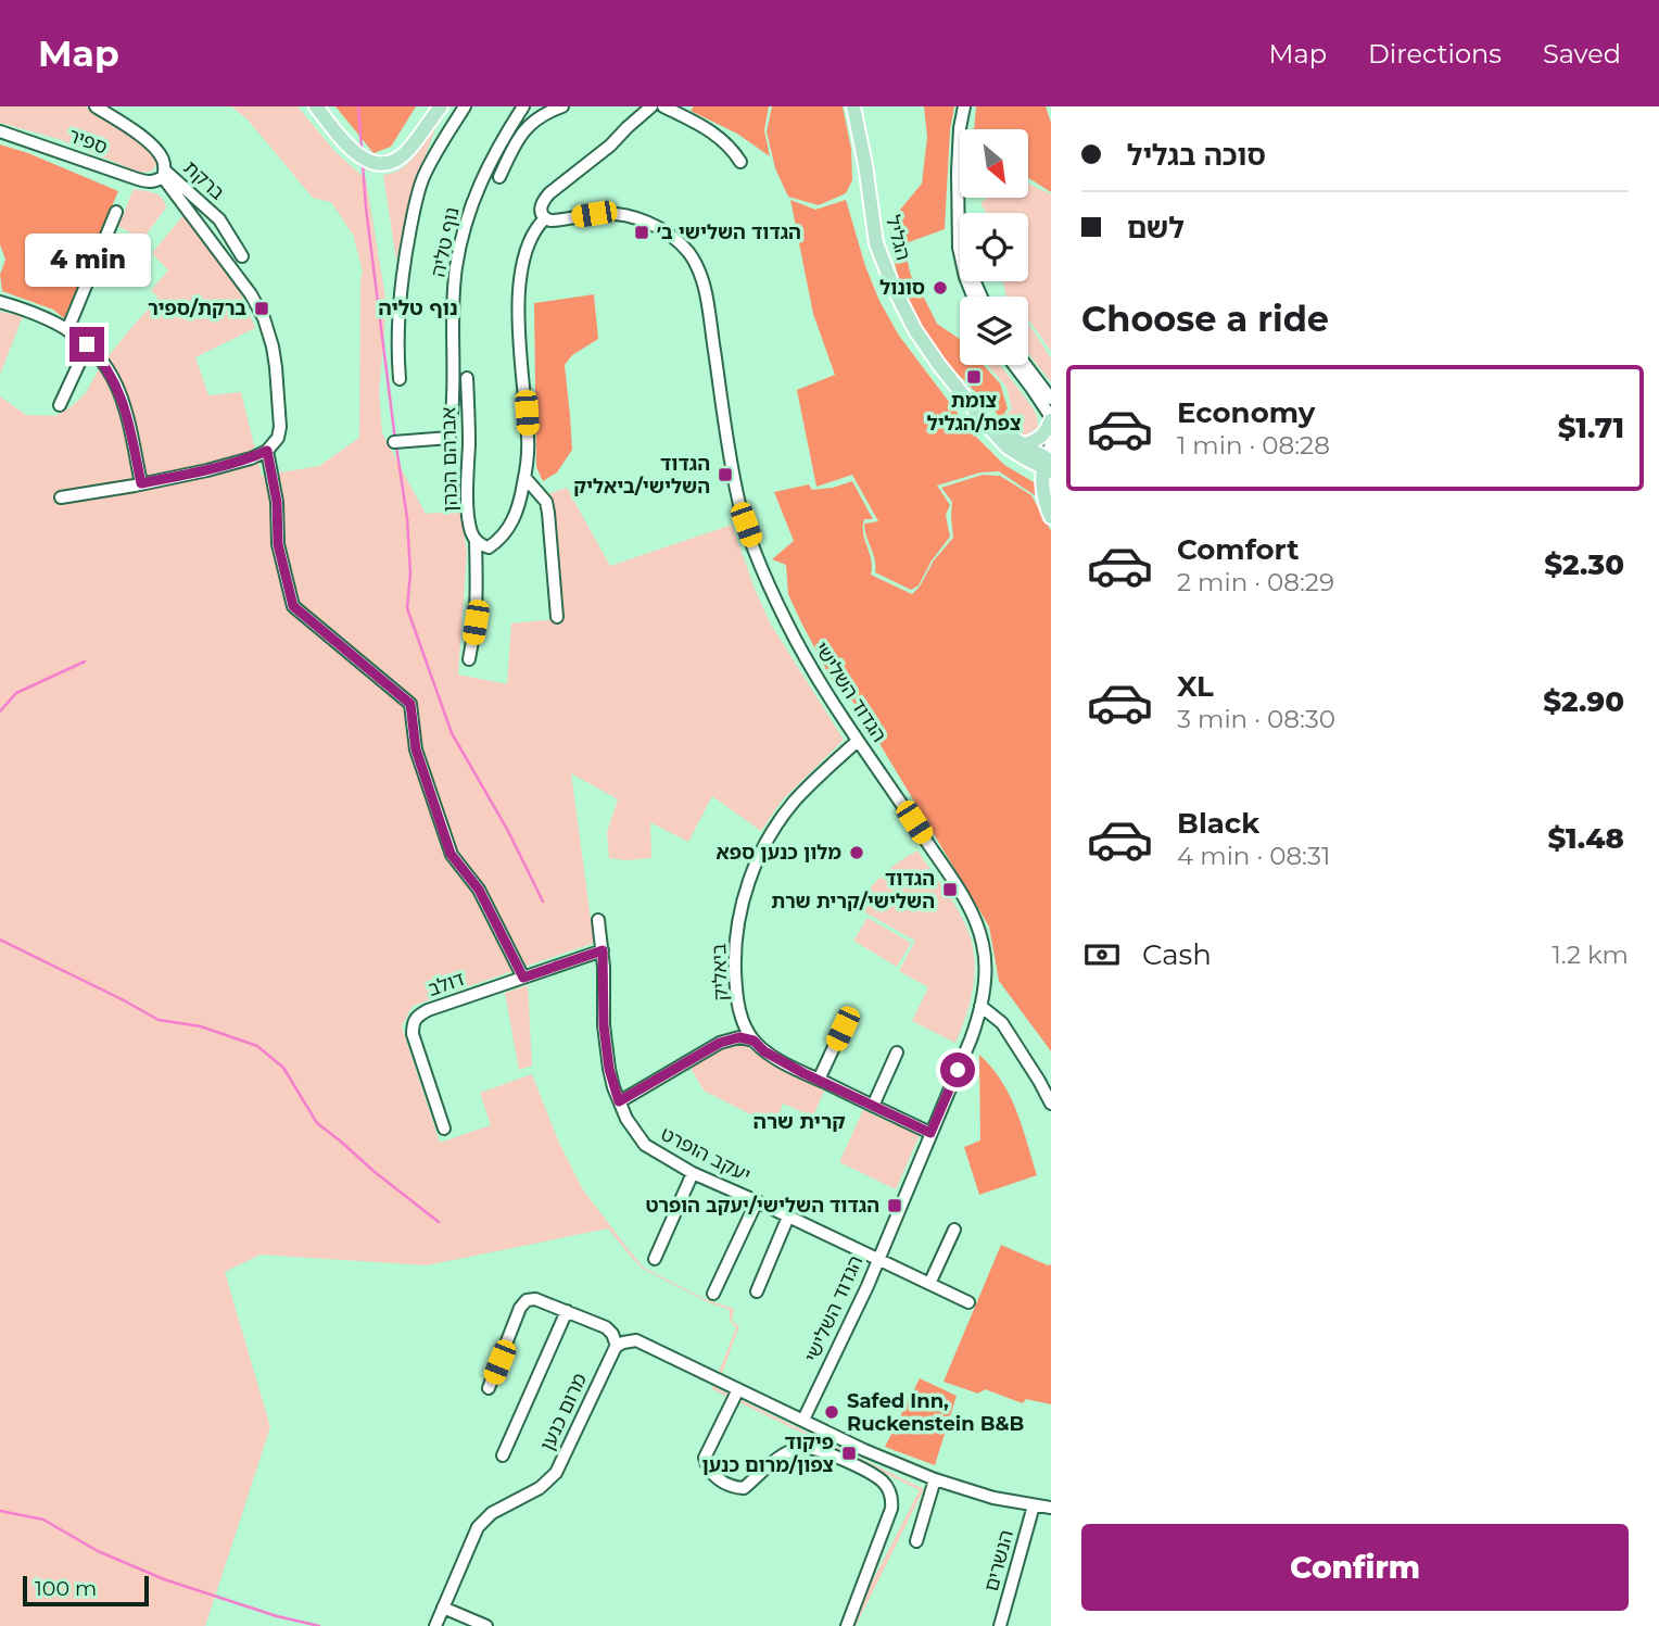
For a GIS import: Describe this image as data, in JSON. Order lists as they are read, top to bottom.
{
  "streets": {
    "main road": ["הגליל"],
    "street": [
      "ספיר",
      "ברקת",
      "נוף טליה",
      "אברהם הכהן",
      "הגדוד השלישי",
      "ביאליק",
      "דולב",
      "יעקב הופרט",
      "מרום כנען",
      "הנשרים"
    ]
  },
  "crossings": [
    ["ספיר", "ברקת"],
    ["הגדוד השלישי", "ביאליק"],
    ["הגדוד השלישי", "יעקב הופרט"],
    ["דולב", "יעקב הופרט"]
  ],
  "districts": ["נוף טליה", "קרית שרה"],
  "places": {
    "transit": [
      "הגדוד השלישי ב׳",
      "ברקת/ספיר",
      "צומת צפת/הגליל",
      "הגדוד השלישי/ביאליק",
      "הגדוד השלישי/קרית שרת",
      "הגדוד השלישי/יעקב הופרט",
      "פיקוד צפון/מרום כנען"
    ],
    "other": ["סונול", "מלון כנען ספא", "Safed Inn, Ruckenstein B&B"]
  },
  "scale_bar": "100 m",
  "north": "bottom right",
  "page": {
    "header": "Map",
    "nav": ["Map", "Directions", "Saved"],
    "banner": ["סוכה בגליל", "לשם"],
    "bubble": "4 min",
    "heading": "Choose a ride",
    "list": [
      {
        "name": "Economy",
        "note": "1 min · 08:28",
        "value": "$1.71"
      },
      {
        "name": "Comfort",
        "note": "2 min · 08:29",
        "value": "$2.30"
      },
      {
        "name": "XL",
        "note": "3 min · 08:30",
        "value": "$2.90"
      },
      {
        "name": "Black",
        "note": "4 min · 08:31",
        "value": "$1.48"
      }
    ],
    "pay": ["Cash", "1.2 km"],
    "buttons": "Confirm",
    "scale": "100 m"
  }
}
